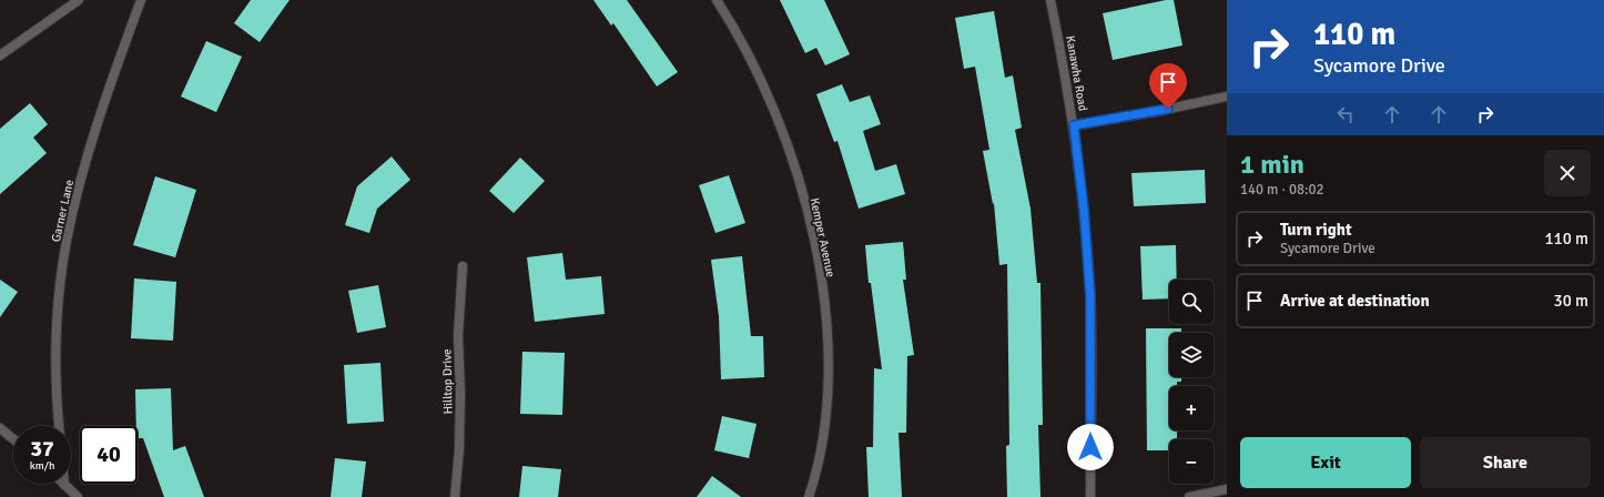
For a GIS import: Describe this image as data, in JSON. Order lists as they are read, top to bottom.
{
  "streets": {
    "street": [
      "Kanawha Road",
      "Garner Lane",
      "Kemper Avenue",
      "Hilltop Drive"
    ]
  },
  "page": {
    "turn": ["110 m", "Sycamore Drive"],
    "heading": ["1 min", "140 m · 08:02"],
    "list": [
      {
        "name": "Turn right",
        "note": "Sycamore Drive",
        "value": "110 m"
      },
      {
        "name": "Arrive at destination",
        "value": "30 m"
      }
    ],
    "map_buttons": ["+", "−"],
    "speed": "37 km/h",
    "limit": "40",
    "buttons": ["Exit", "Share"]
  }
}
